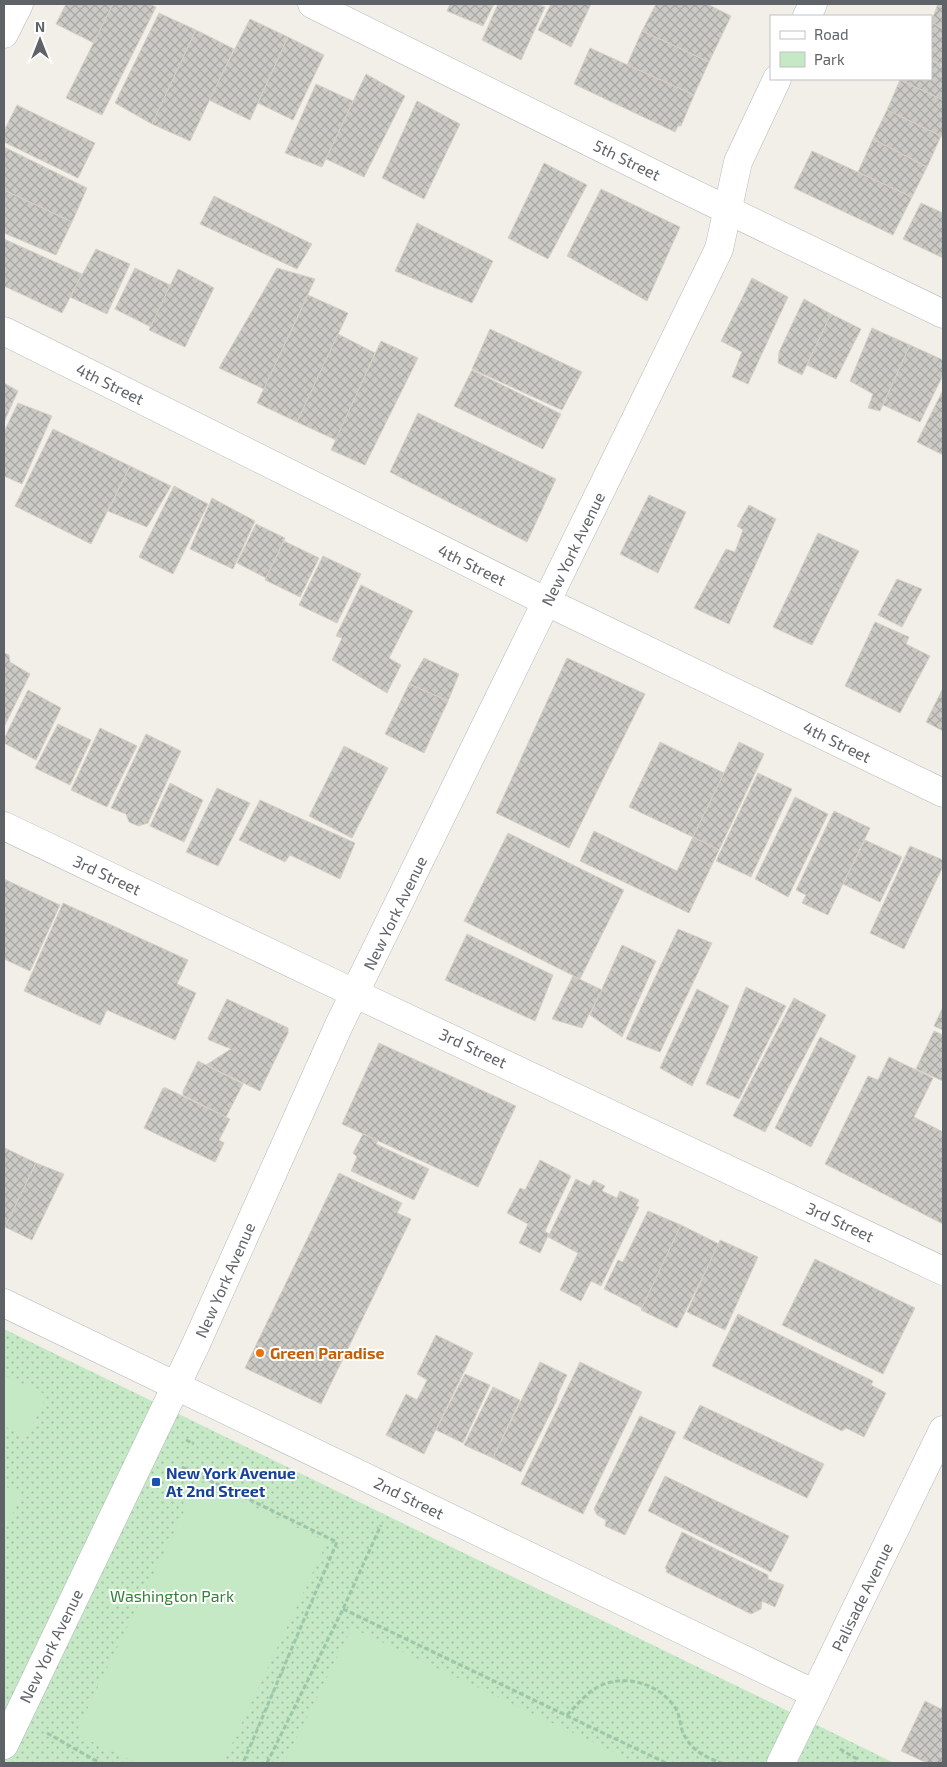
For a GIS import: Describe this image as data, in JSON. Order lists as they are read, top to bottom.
{
  "streets": {
    "street": [
      "5th Street",
      "4th Street",
      "New York Avenue",
      "3rd Street",
      "2nd Street",
      "Palisade Avenue"
    ]
  },
  "crossings": [
    ["5th Street", "New York Avenue"],
    ["4th Street", "New York Avenue"],
    ["New York Avenue", "3rd Street"],
    ["New York Avenue", "2nd Street"],
    ["2nd Street", "Palisade Avenue"]
  ],
  "parks": ["Washington Park"],
  "places": {
    "other": ["Green Paradise"],
    "transit": ["New York Avenue At 2nd Street"]
  },
  "legend": ["Road", "Park"],
  "north": "top"
}
